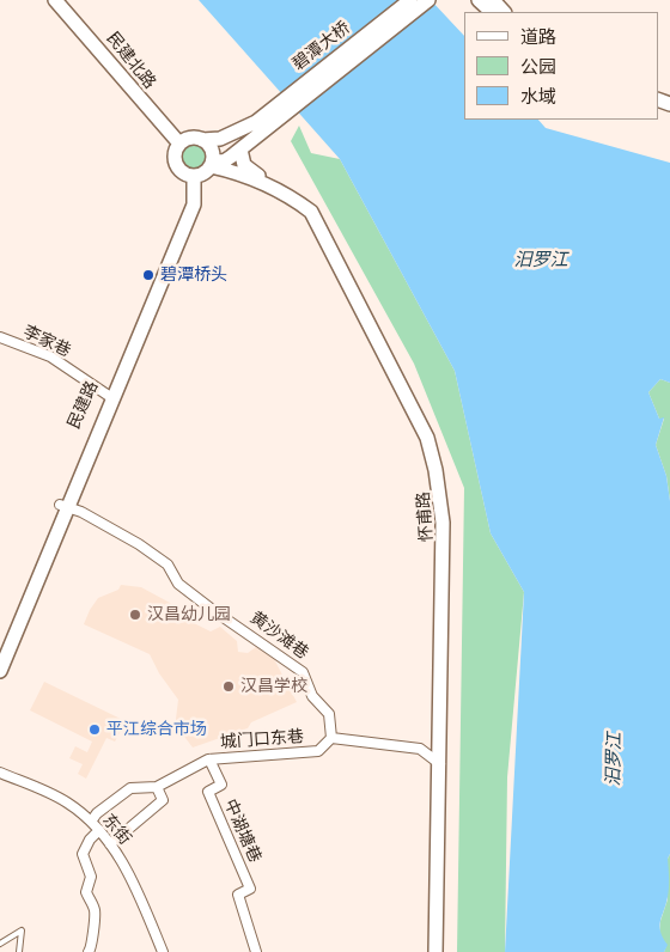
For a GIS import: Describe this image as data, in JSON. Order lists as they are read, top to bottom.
{
  "streets": {
    "main road": [
      "碧潭大桥",
      "民建北路",
      "民建路",
      "怀甫路"
    ],
    "street": [
      "李家巷",
      "黄沙滩巷",
      "城门口东巷",
      "东街",
      "中湖塘巷"
    ]
  },
  "crossings": [
    ["民建北路", "民建路"],
    ["李家巷", "民建路"],
    ["民建路", "黄沙滩巷"],
    ["黄沙滩巷", "城门口东巷"],
    ["城门口东巷", "东街"],
    ["城门口东巷", "中湖塘巷"]
  ],
  "water": ["汨罗江"],
  "places": [
    "碧潭桥头",
    "汉昌幼儿园",
    "汉昌学校",
    "平江综合市场"
  ],
  "legend": ["道路", "公园", "水域"]
}
